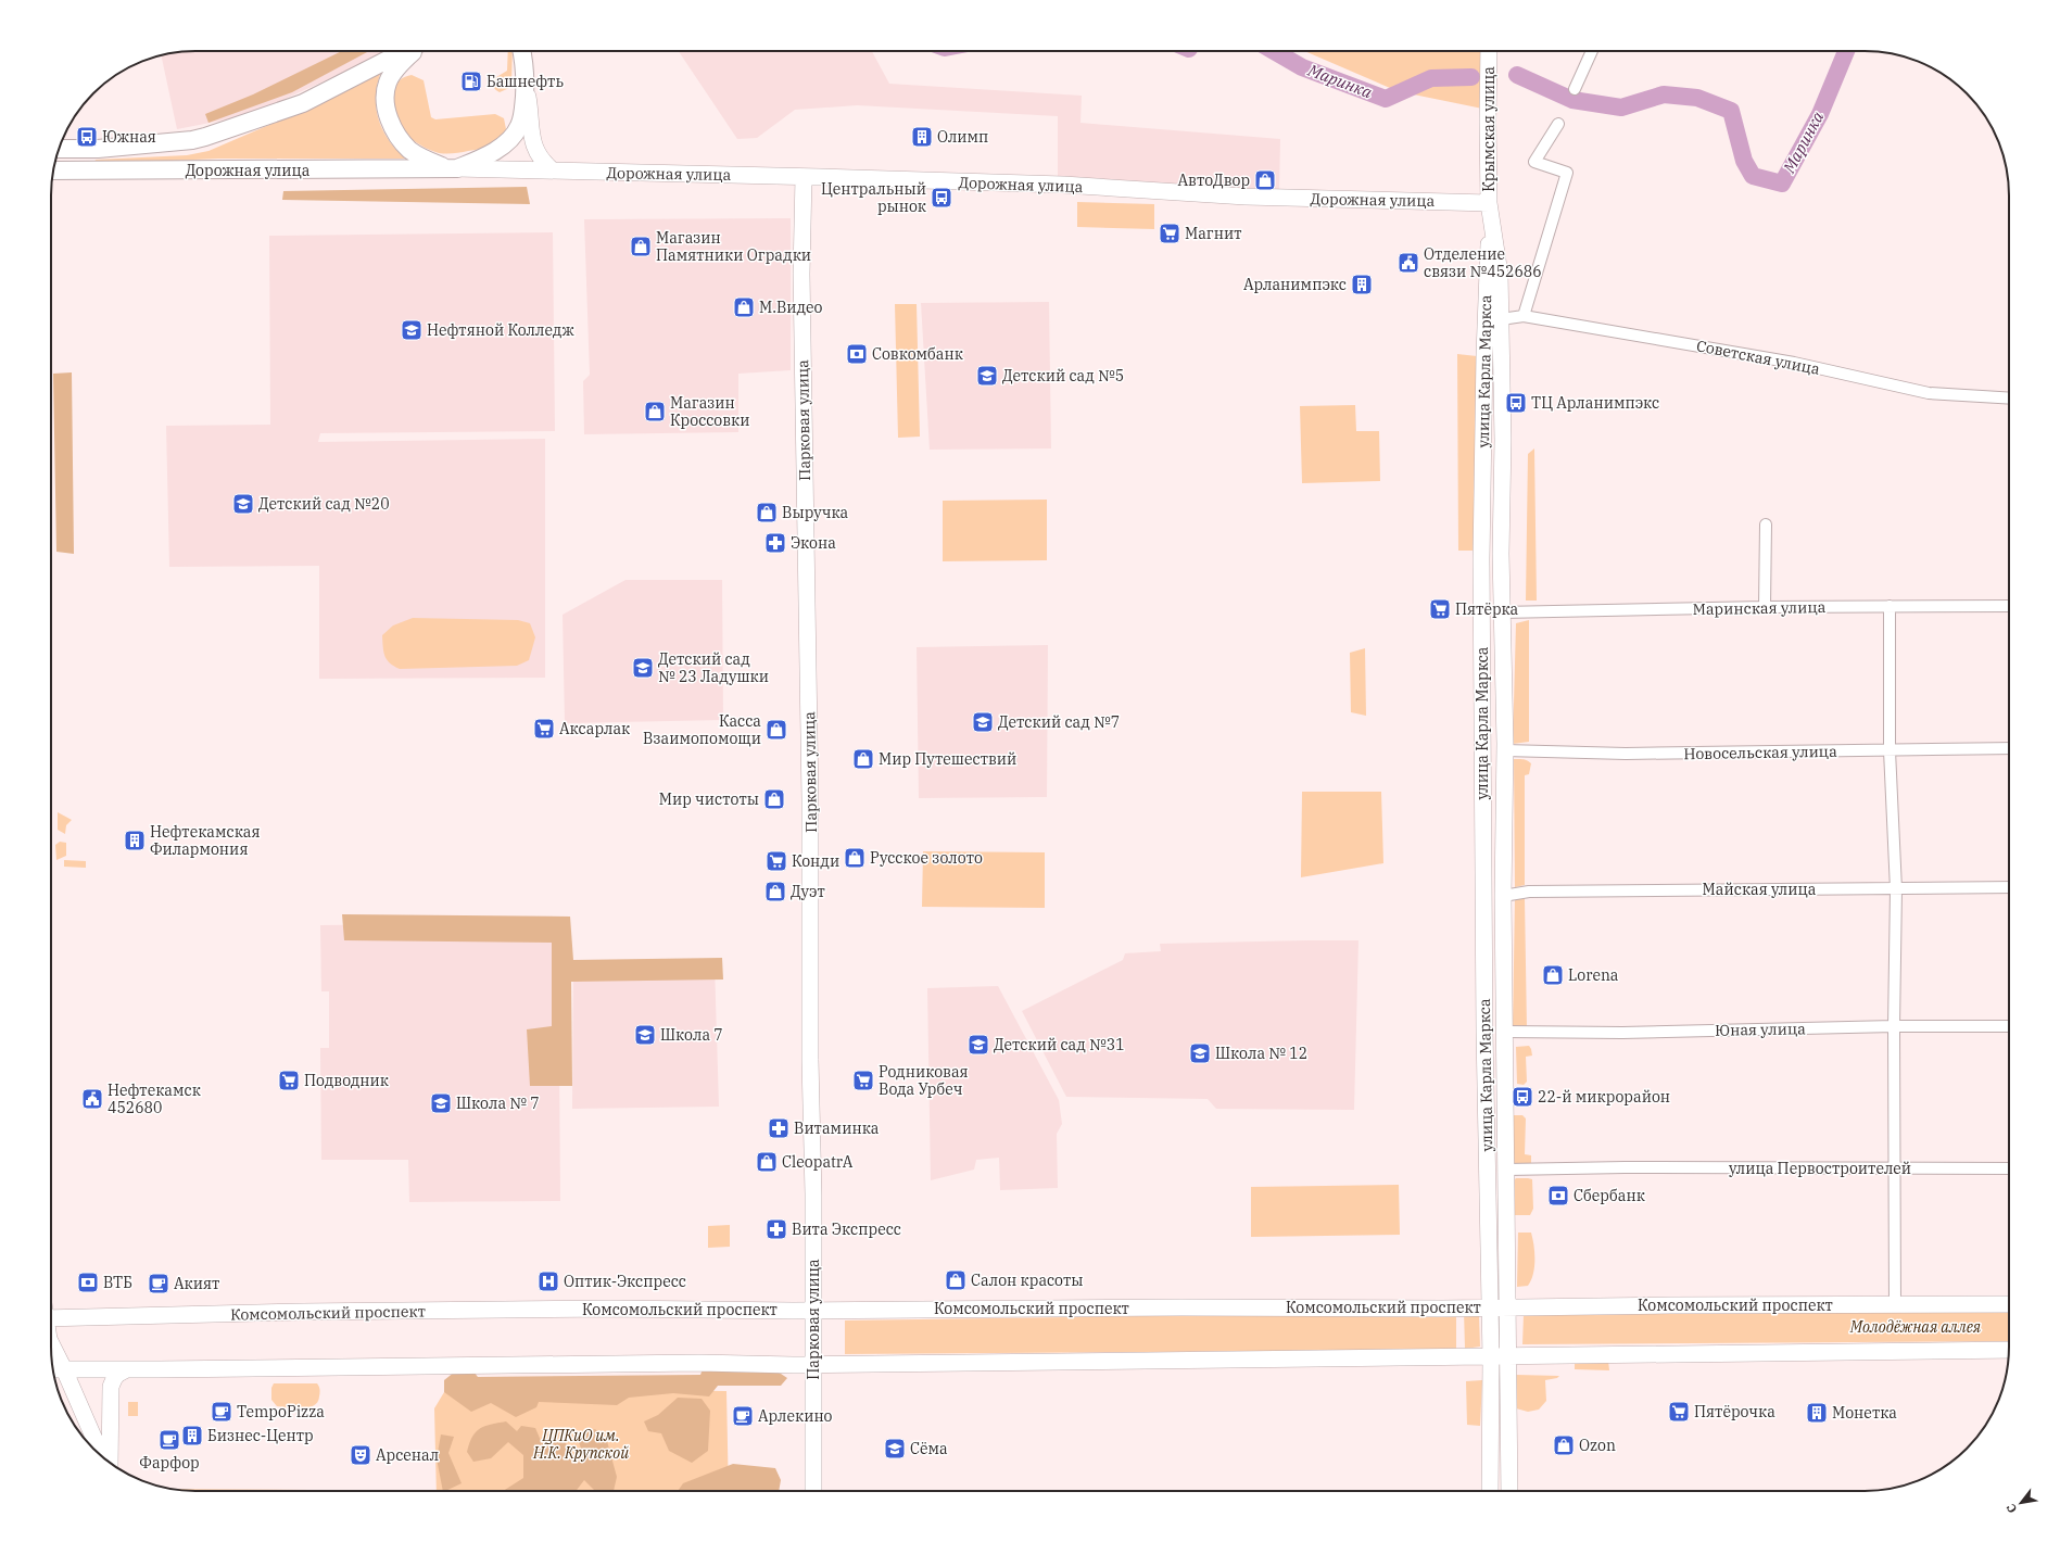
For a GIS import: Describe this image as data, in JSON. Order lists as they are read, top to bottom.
{
  "streets": {
    "main road": [
      "Крымская улица",
      "Дорожная улица",
      "улица Карла Маркса",
      "Парковая улица",
      "Комсомольский проспект"
    ],
    "street": [
      "Советская улица",
      "Маринская улица",
      "Новосельская улица",
      "Майская улица",
      "Юная улица",
      "улица Первостроителей"
    ]
  },
  "crossings": [
    ["Крымская улица", "Дорожная улица"],
    ["Крымская улица", "улица Карла Маркса"],
    ["Дорожная улица", "улица Карла Маркса"],
    ["Дорожная улица", "Парковая улица"],
    ["Советская улица", "улица Карла Маркса"],
    ["улица Карла Маркса", "Маринская улица"],
    ["улица Карла Маркса", "Новосельская улица"],
    ["улица Карла Маркса", "Майская улица"],
    ["улица Карла Маркса", "Юная улица"],
    ["улица Карла Маркса", "улица Первостроителей"],
    ["улица Карла Маркса", "Комсомольский проспект"],
    ["Парковая улица", "Комсомольский проспект"]
  ],
  "water": ["Маринка"],
  "parks": ["Молодёжная аллея", "ЦПКиО им. Н.К. Крупской"],
  "places": {
    "fuel station": ["Башнефть"],
    "bus stop": [
      "Южная",
      "Центральный рынок",
      "ТЦ Арланимпэкс",
      "22-й микрорайон"
    ],
    "building": [
      "Олимп",
      "Арланимпэкс",
      "Нефтекамская Филармония",
      "Монетка",
      "Бизнес-Центр"
    ],
    "shop": [
      "АвтоДвор",
      "Магазин Памятники Оградки",
      "М.Видео",
      "Магазин Кроссовки",
      "Выручка",
      "Касса Взаимопомощи",
      "Мир Путешествий",
      "Мир чистоты",
      "Русское золото",
      "Дуэт",
      "Lorena",
      "CleopatrA",
      "Салон красоты",
      "Ozon"
    ],
    "supermarket": [
      "Магнит",
      "Пятёрка",
      "Аксарлак",
      "Конди",
      "Подводник",
      "Родниковая Вода Урбеч",
      "Пятёрочка"
    ],
    "public building": ["Отделение связи №452686", "Нефтекамск 452680"],
    "school or university": [
      "Нефтяной Колледж",
      "Детский сад №5",
      "Детский сад №20",
      "Детский сад № 23 Ладушки",
      "Детский сад №7",
      "Школа 7",
      "Детский сад №31",
      "Школа № 12",
      "Школа № 7",
      "Сёма"
    ],
    "bank": ["Совкомбанк", "Сбербанк", "ВТБ"],
    "pharmacy": ["Экона", "Витаминка", "Вита Экспресс"],
    "hospital": ["Оптик-Экспресс"],
    "cafe": [
      "Акият",
      "TempoPizza",
      "Арлекино",
      "Фарфор"
    ],
    "theatre": ["Арсенал"]
  },
  "north": "bottom left"
}
